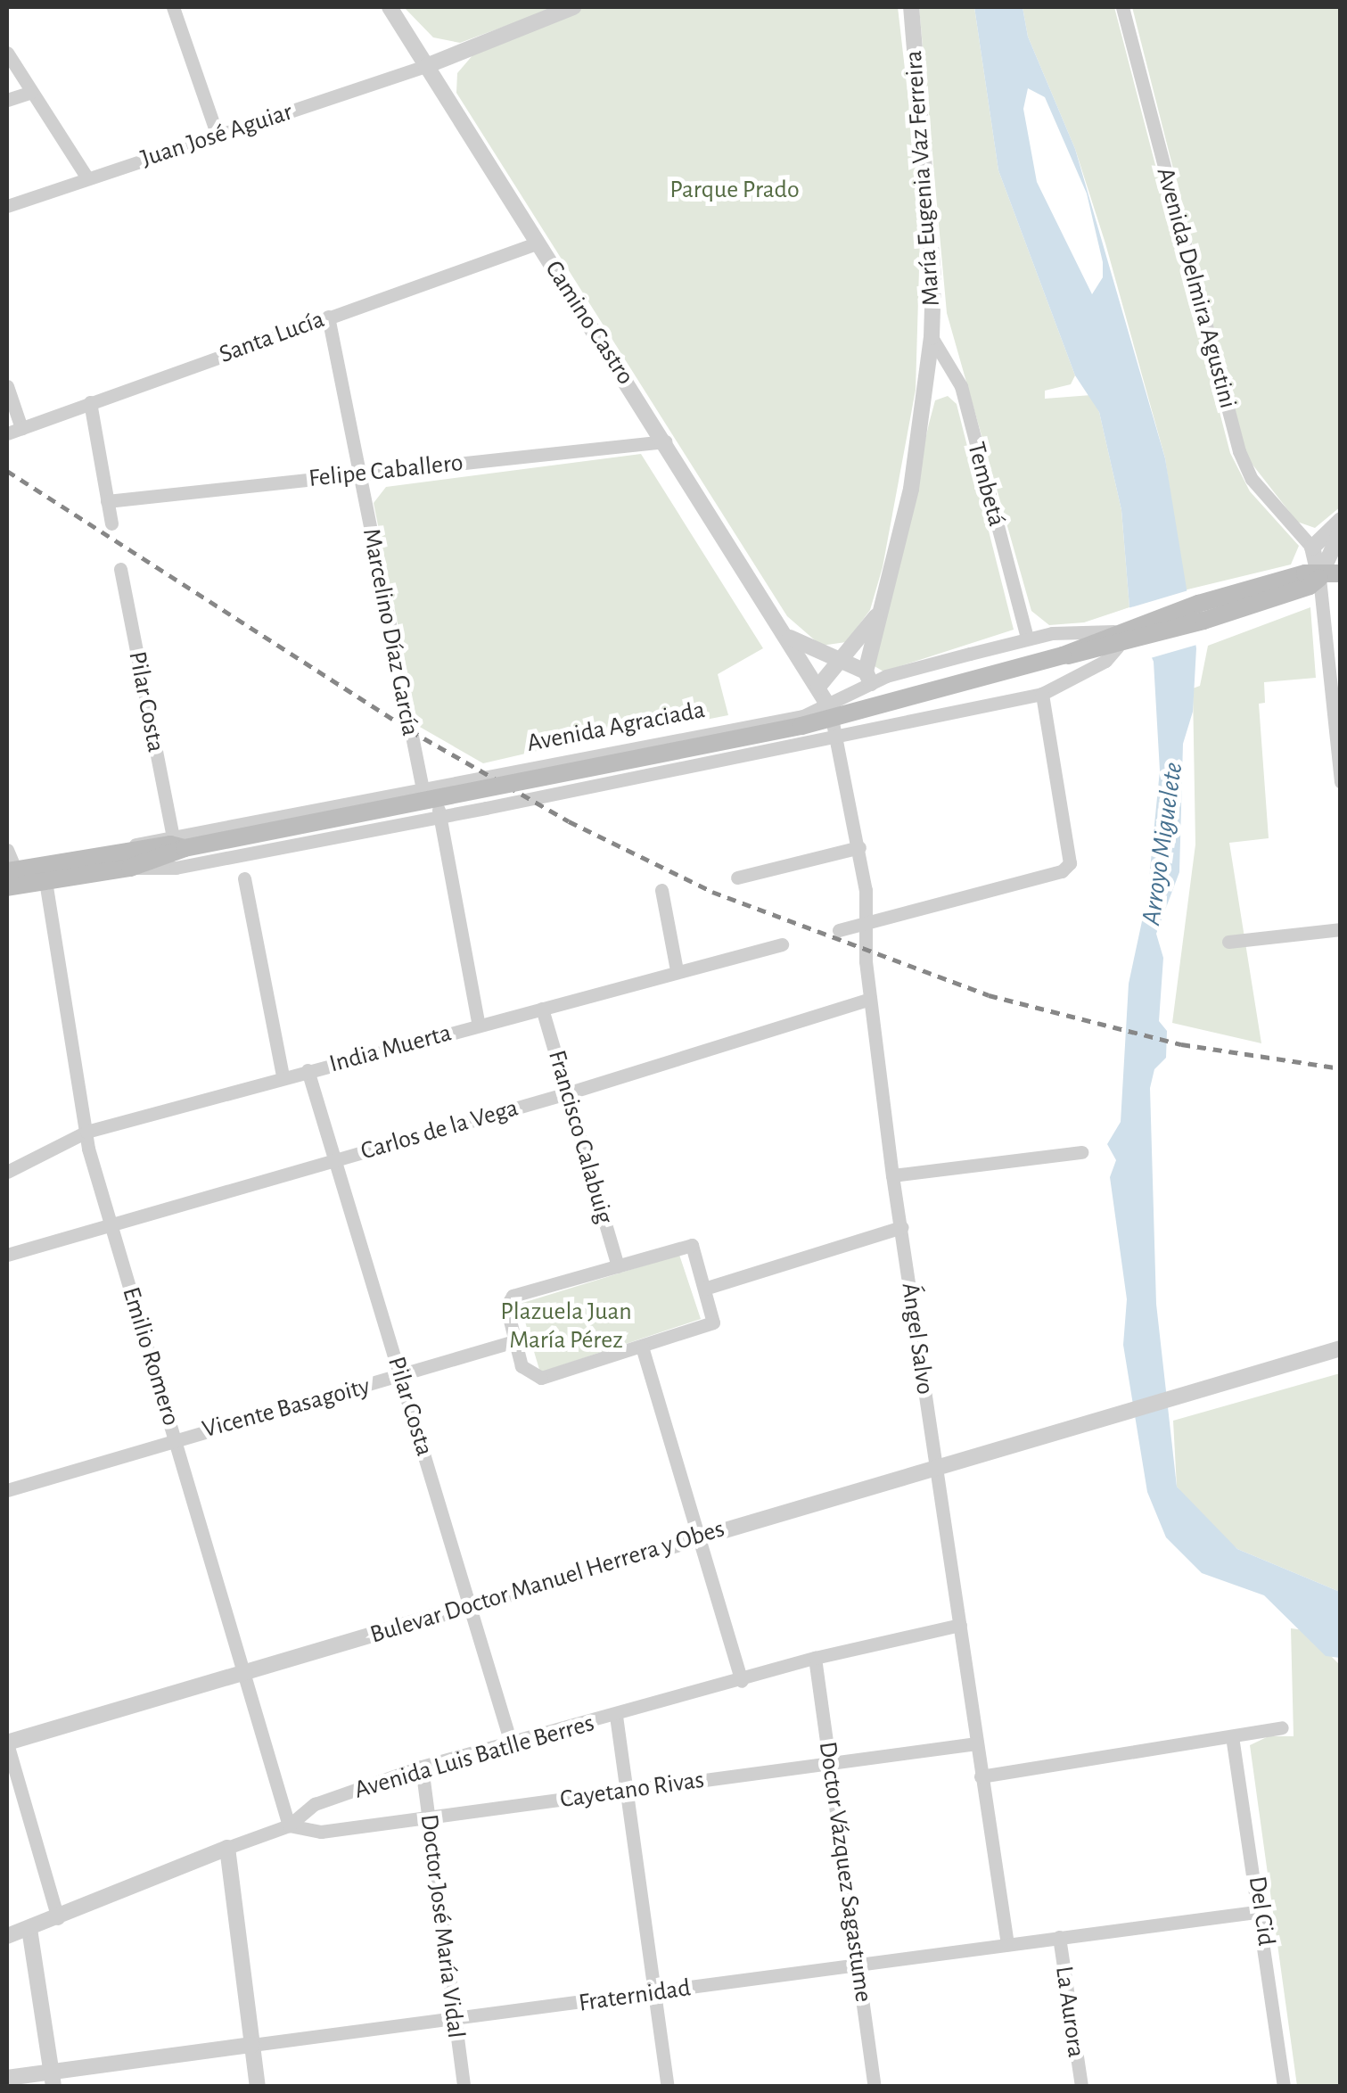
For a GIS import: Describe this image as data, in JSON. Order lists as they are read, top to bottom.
{
  "streets": {
    "main road": ["Avenida Agraciada"],
    "street": [
      "Juan José Aguiar",
      "María Eugenia Vaz Ferreira",
      "Avenida Delmira Agustini",
      "Camino Castro",
      "Santa Lucía",
      "Felipe Caballero",
      "Tembetá",
      "Marcelino Díaz García",
      "Pilar Costa",
      "India Muerta",
      "Carlos de la Vega",
      "Francisco Calabuig",
      "Ángel Salvo",
      "Emilio Romero",
      "Vicente Basagoity",
      "Bulevar Doctor Manuel Herrera y Obes",
      "Avenida Luis Batlle Berres",
      "Cayetano Rivas",
      "Doctor Vázquez Sagastume",
      "Del Cid",
      "Doctor José María Vidal",
      "Fraternidad",
      "La Aurora"
    ]
  },
  "crossings": [
    ["Juan José Aguiar", "Camino Castro"],
    ["María Eugenia Vaz Ferreira", "Camino Castro"],
    ["María Eugenia Vaz Ferreira", "Tembetá"],
    ["María Eugenia Vaz Ferreira", "Avenida Agraciada"],
    ["Camino Castro", "Santa Lucía"],
    ["Camino Castro", "Felipe Caballero"],
    ["Camino Castro", "Avenida Agraciada"],
    ["Camino Castro", "Ángel Salvo"],
    ["Santa Lucía", "Marcelino Díaz García"],
    ["Felipe Caballero", "Marcelino Díaz García"],
    ["Tembetá", "Avenida Agraciada"],
    ["Marcelino Díaz García", "Avenida Agraciada"],
    ["Marcelino Díaz García", "India Muerta"],
    ["Pilar Costa", "Avenida Agraciada"],
    ["Pilar Costa", "India Muerta"],
    ["Pilar Costa", "Carlos de la Vega"],
    ["Pilar Costa", "Vicente Basagoity"],
    ["Pilar Costa", "Bulevar Doctor Manuel Herrera y Obes"],
    ["Pilar Costa", "Avenida Luis Batlle Berres"],
    ["Avenida Agraciada", "Ángel Salvo"],
    ["Avenida Agraciada", "Emilio Romero"],
    ["India Muerta", "Francisco Calabuig"],
    ["India Muerta", "Emilio Romero"],
    ["Carlos de la Vega", "Francisco Calabuig"],
    ["Carlos de la Vega", "Ángel Salvo"],
    ["Carlos de la Vega", "Emilio Romero"],
    ["Ángel Salvo", "Bulevar Doctor Manuel Herrera y Obes"],
    ["Ángel Salvo", "Avenida Luis Batlle Berres"],
    ["Ángel Salvo", "Cayetano Rivas"],
    ["Ángel Salvo", "Fraternidad"],
    ["Emilio Romero", "Vicente Basagoity"],
    ["Emilio Romero", "Bulevar Doctor Manuel Herrera y Obes"],
    ["Emilio Romero", "Avenida Luis Batlle Berres"],
    ["Emilio Romero", "Cayetano Rivas"],
    ["Avenida Luis Batlle Berres", "Cayetano Rivas"],
    ["Avenida Luis Batlle Berres", "Doctor Vázquez Sagastume"],
    ["Avenida Luis Batlle Berres", "Doctor José María Vidal"],
    ["Cayetano Rivas", "Doctor Vázquez Sagastume"],
    ["Cayetano Rivas", "Doctor José María Vidal"],
    ["Doctor Vázquez Sagastume", "Fraternidad"],
    ["Del Cid", "Fraternidad"],
    ["Doctor José María Vidal", "Fraternidad"],
    ["Fraternidad", "La Aurora"]
  ],
  "water": ["Arroyo Miguelete"],
  "parks": ["Parque Prado", "Plazuela Juan María Pérez"]
}
